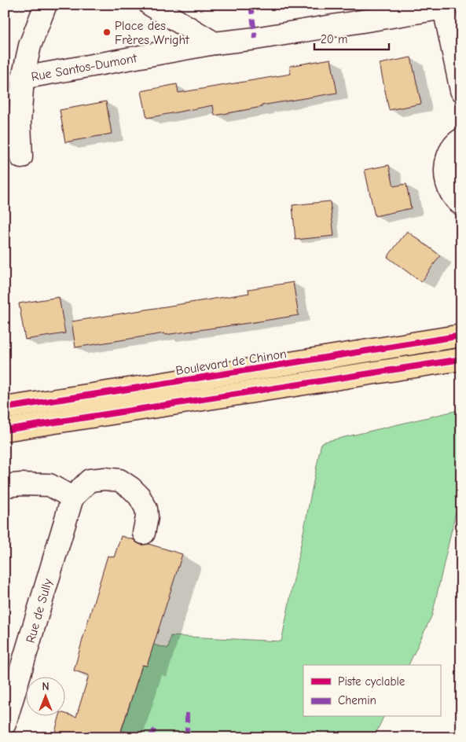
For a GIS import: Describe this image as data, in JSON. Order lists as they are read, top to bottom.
{
  "streets": {
    "main road": ["Boulevard de Chinon"],
    "street": ["Rue Santos-Dumont", "Rue de Sully"]
  },
  "places": ["Place des Frères Wright"],
  "legend": ["Piste cyclable", "Chemin"],
  "scale_bar": "20 m",
  "north": "top"
}
